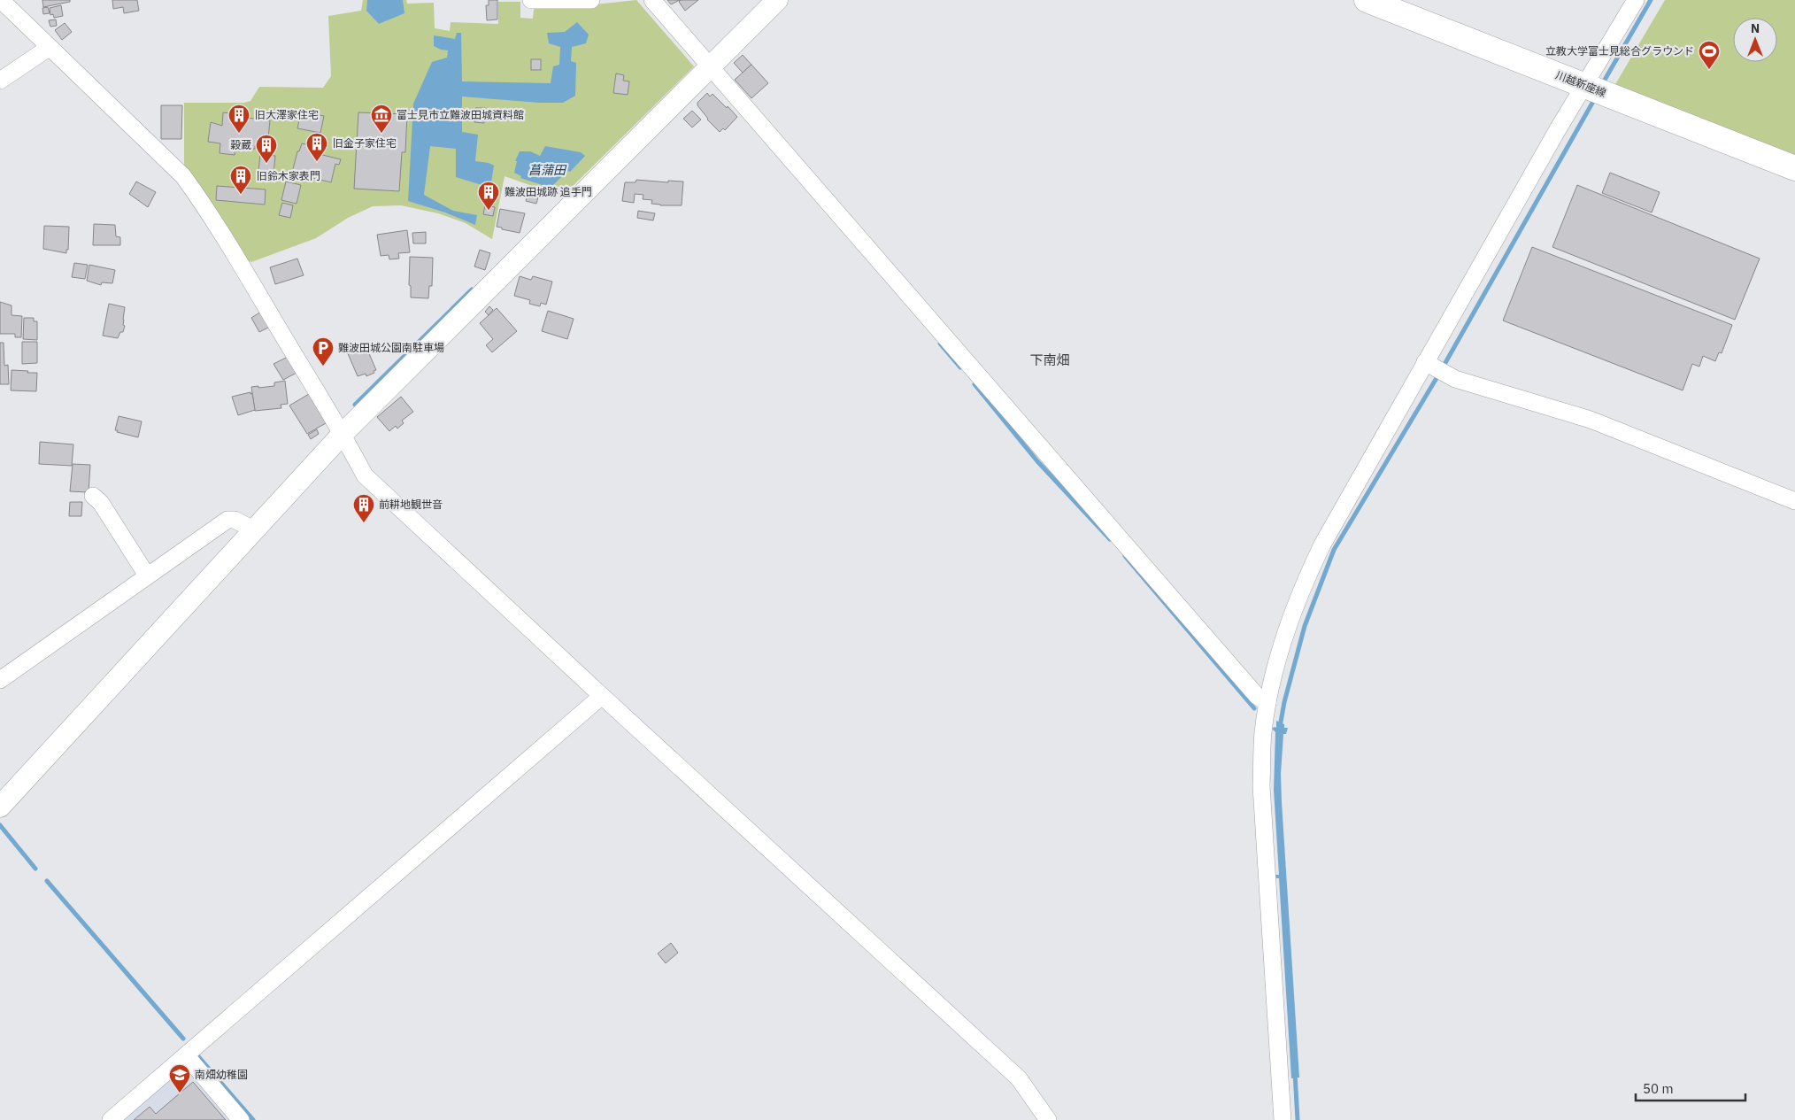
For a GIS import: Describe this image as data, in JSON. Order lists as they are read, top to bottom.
{
  "streets": {
    "main road": ["川越新座線"]
  },
  "districts": ["下南畑"],
  "water": ["菖蒲田"],
  "places": {
    "sports": ["立教大学富士見総合グラウンド"],
    "building": [
      "旧大澤家住宅",
      "旧金子家住宅",
      "穀蔵",
      "旧鈴木家表門",
      "難波田城跡 追手門",
      "前耕地観世音"
    ],
    "museum": ["富士見市立難波田城資料館"],
    "parking": ["難波田城公園南駐車場"],
    "school or university": ["南畑幼稚園"]
  },
  "scale_bar": "50 m",
  "north": "top"
}
